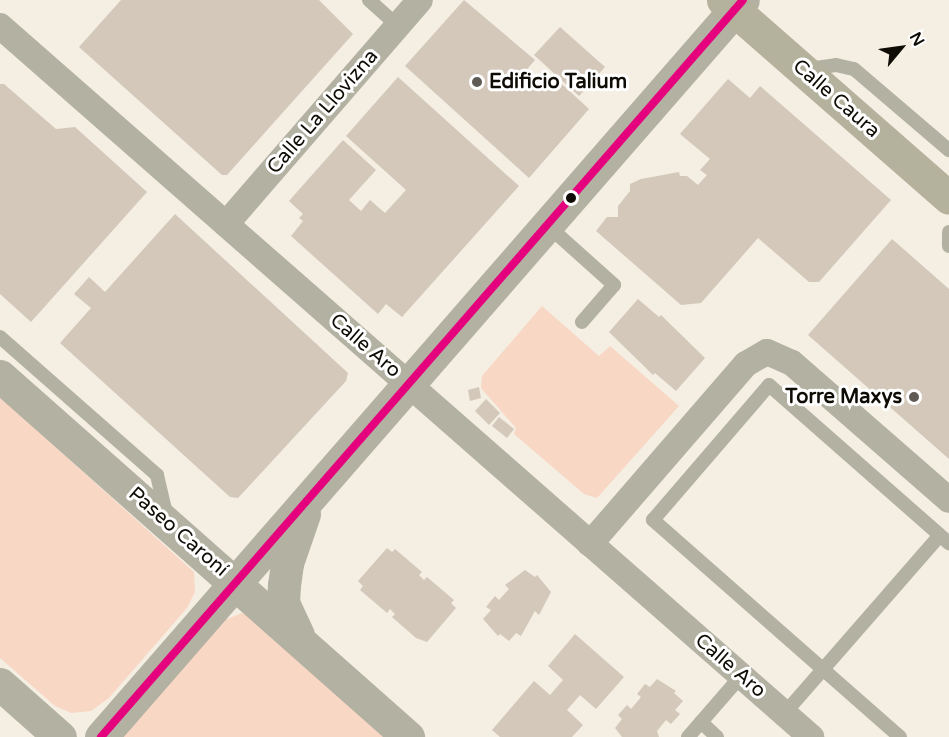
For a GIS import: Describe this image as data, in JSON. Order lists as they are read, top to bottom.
{
  "streets": {
    "main road": ["Calle Caura"],
    "street": ["Calle La Llovizna", "Calle Aro", "Paseo Caroní"]
  },
  "crossings": [
    ["Calle La Llovizna", "Calle Aro"]
  ],
  "places": ["Edificio Talium", "Torre Maxys"],
  "north": "top right"
}
